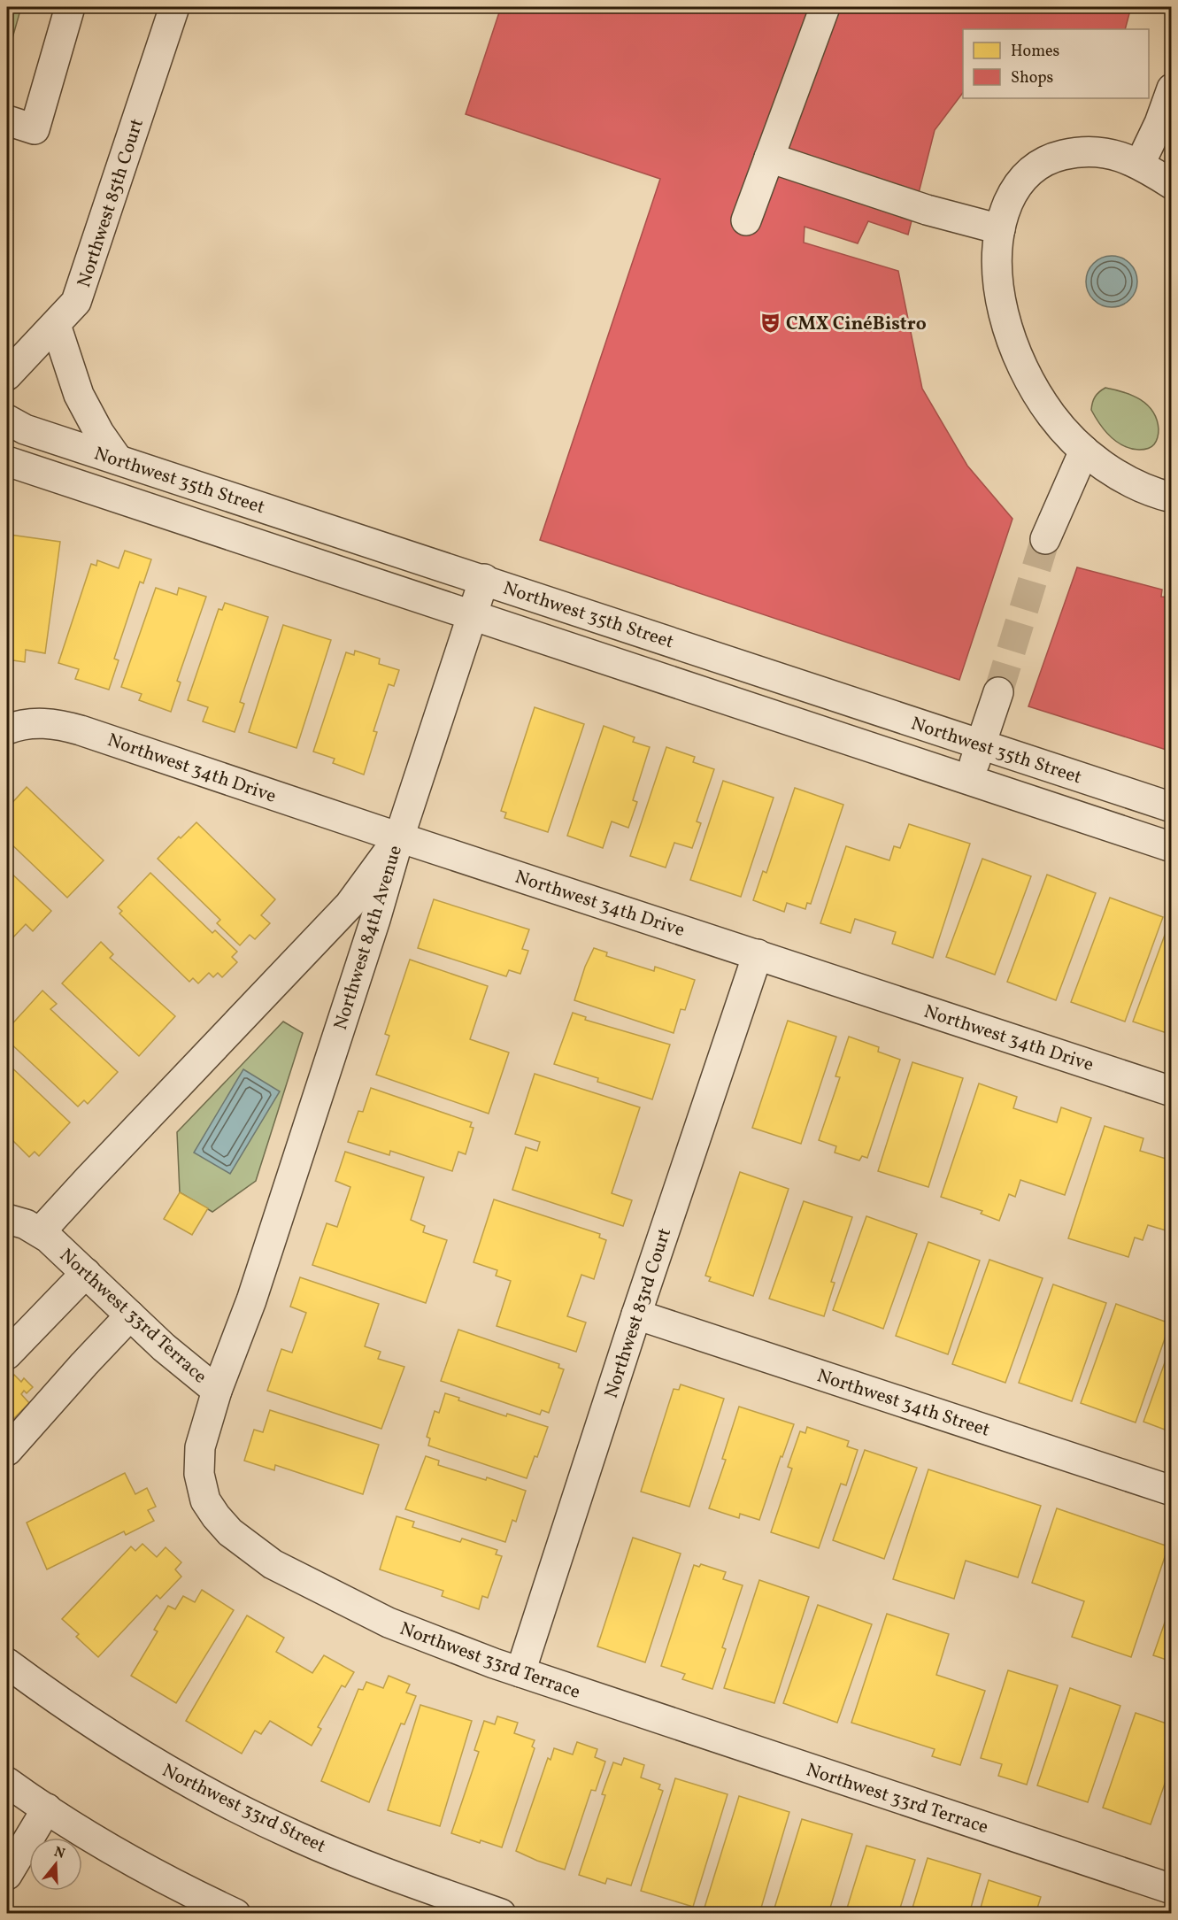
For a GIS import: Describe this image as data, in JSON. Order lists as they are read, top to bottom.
{
  "streets": {
    "street": [
      "Northwest 85th Court",
      "Northwest 35th Street",
      "Northwest 34th Drive",
      "Northwest 84th Avenue",
      "Northwest 83rd Court",
      "Northwest 33rd Terrace",
      "Northwest 34th Street",
      "Northwest 33rd Street"
    ]
  },
  "crossings": [
    ["Northwest 34th Drive", "Northwest 84th Avenue"],
    ["Northwest 34th Drive", "Northwest 83rd Court"],
    ["Northwest 84th Avenue", "Northwest 33rd Terrace"],
    ["Northwest 83rd Court", "Northwest 33rd Terrace"],
    ["Northwest 83rd Court", "Northwest 34th Street"]
  ],
  "places": {
    "theatre": ["CMX CinéBistro"]
  },
  "legend": ["Homes", "Shops"],
  "north": "top"
}
